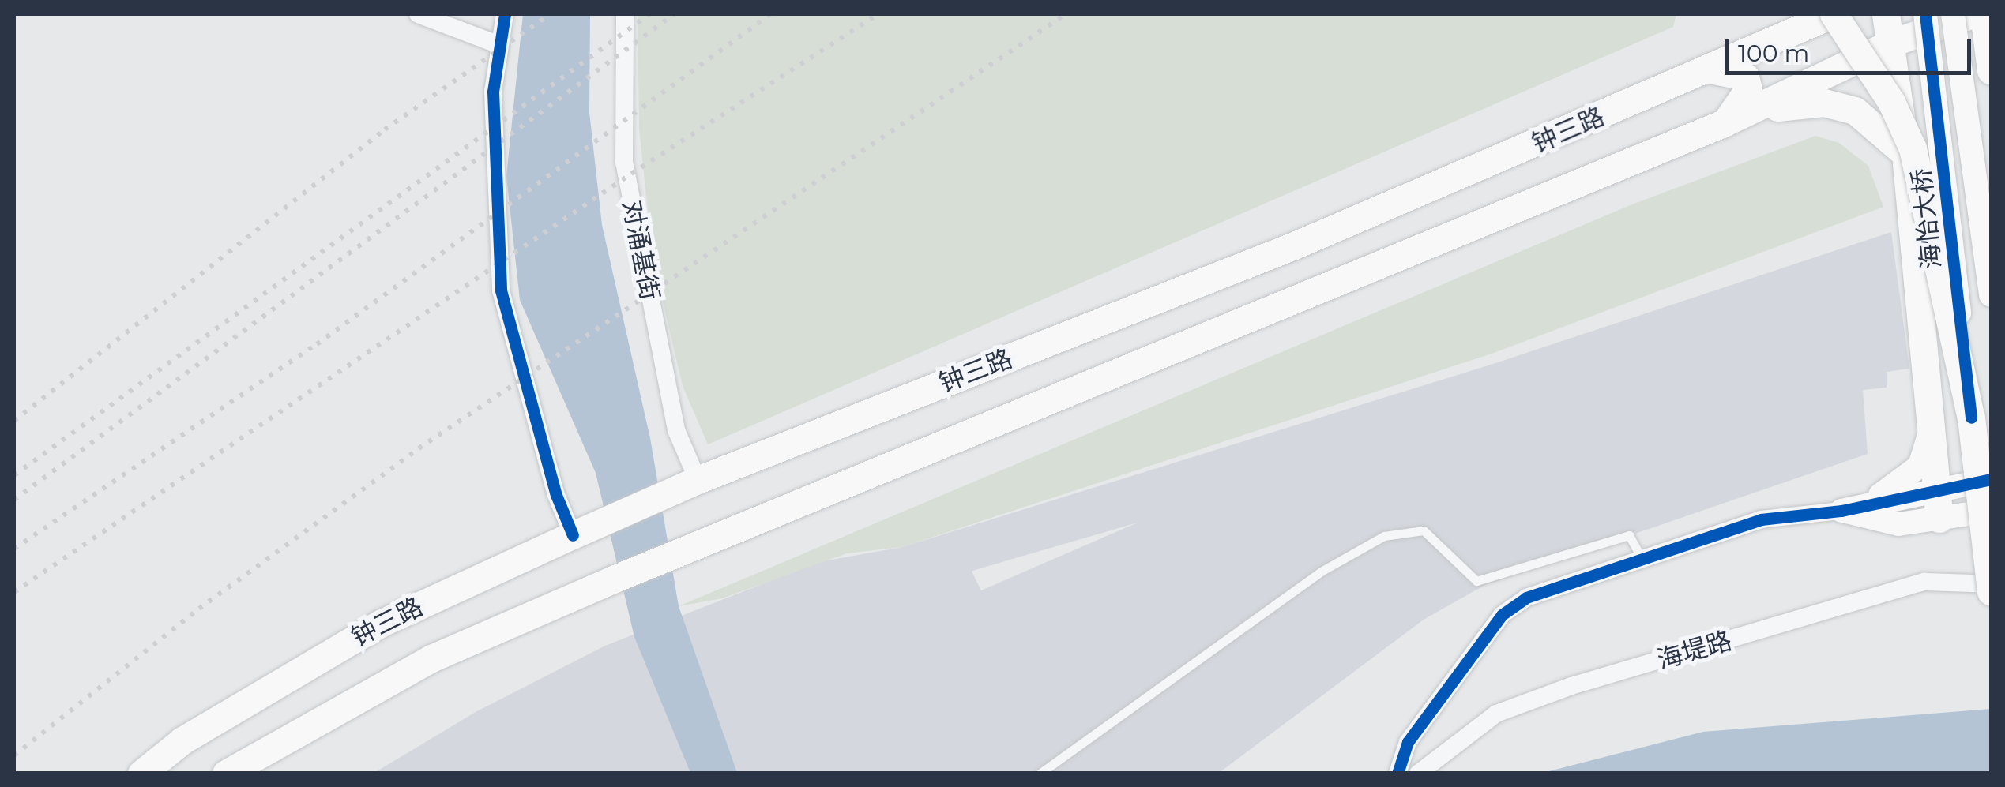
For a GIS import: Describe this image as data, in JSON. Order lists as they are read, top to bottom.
{
  "streets": {
    "main road": ["钟三路", "海怡大桥"],
    "street": ["对涌基街", "海堤路"]
  },
  "crossings": [
    ["钟三路", "对涌基街"]
  ],
  "scale_bar": "100 m"
}
